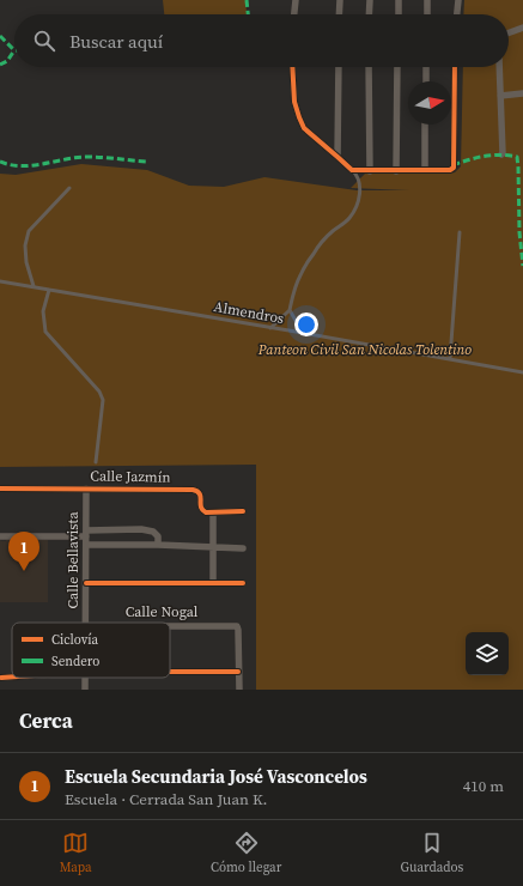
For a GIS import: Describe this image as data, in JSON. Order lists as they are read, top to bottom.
{
  "streets": {
    "street": ["Calle Jazmín", "Calle Bellavista", "Calle Nogal"],
    "lane": ["Almendros"]
  },
  "crossings": [
    ["Calle Jazmín", "Calle Bellavista"]
  ],
  "parks": ["Panteon Civil San Nicolas Tolentino"],
  "legend": ["Ciclovía", "Sendero"],
  "north": "right",
  "page": {
    "search": "Buscar aquí",
    "pins": "1",
    "heading": "Cerca",
    "list": [
      {
        "mark": "1",
        "name": "Escuela Secundaria José Vasconcelos",
        "note": "Escuela · Cerrada San Juan K.",
        "value": "410 m"
      }
    ],
    "nav": ["Mapa", "Cómo llegar", "Guardados"]
  }
}
